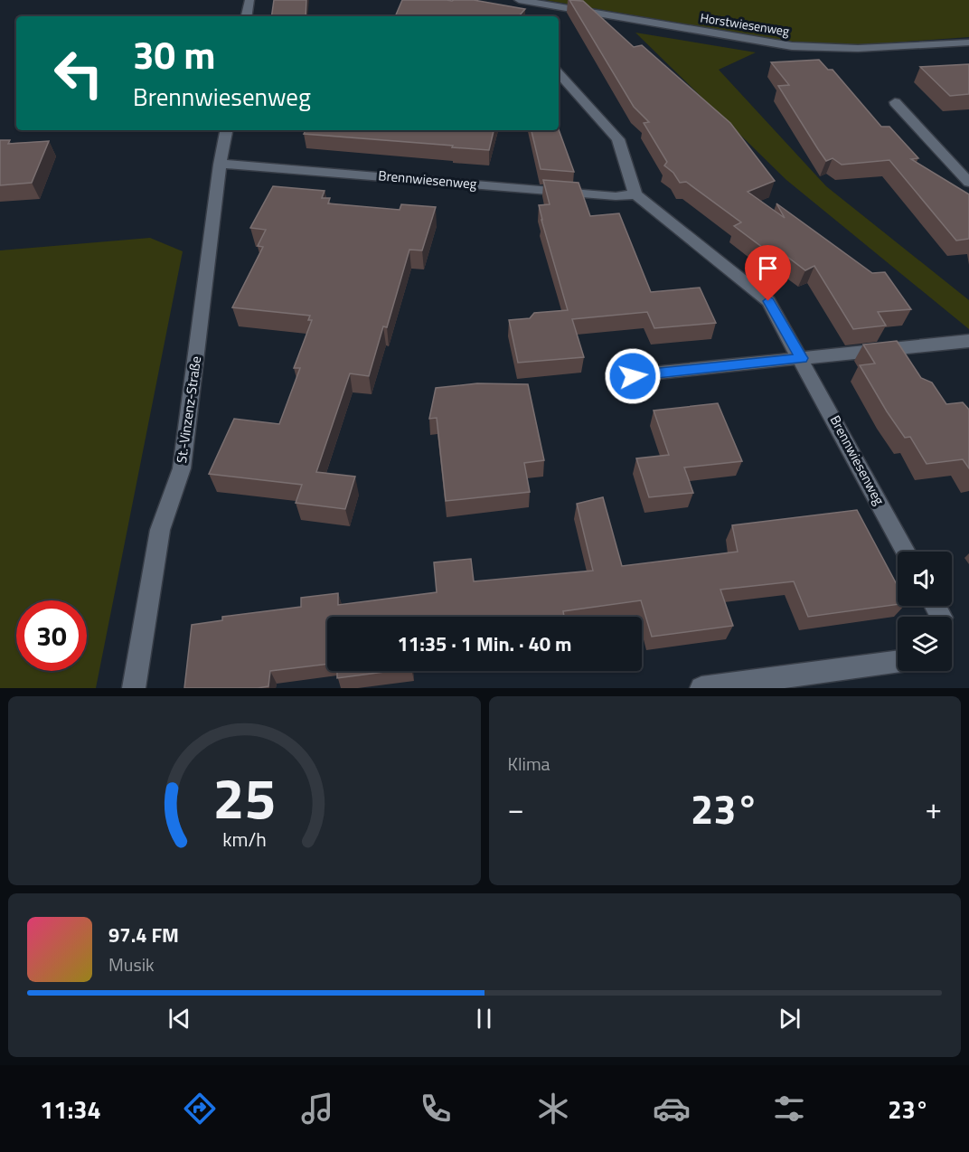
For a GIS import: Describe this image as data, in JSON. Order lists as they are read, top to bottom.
{
  "streets": {
    "street": ["Horstwiesenweg", "Brennwiesenweg", "St.-Vinzenz-Straße"]
  },
  "crossings": [
    ["Brennwiesenweg", "St.-Vinzenz-Straße"]
  ],
  "page": {
    "turn": ["30 m", "Brennwiesenweg"],
    "limit": "30",
    "trip": "11:35 · 1 Min. · 40 m",
    "tile": "Klima",
    "heat": ["−", "23°", "+"],
    "song": ["97.4 FM", "Musik"],
    "tabs": ["11:34", "23°"],
    "gauge": ["25", "km/h"]
  }
}
